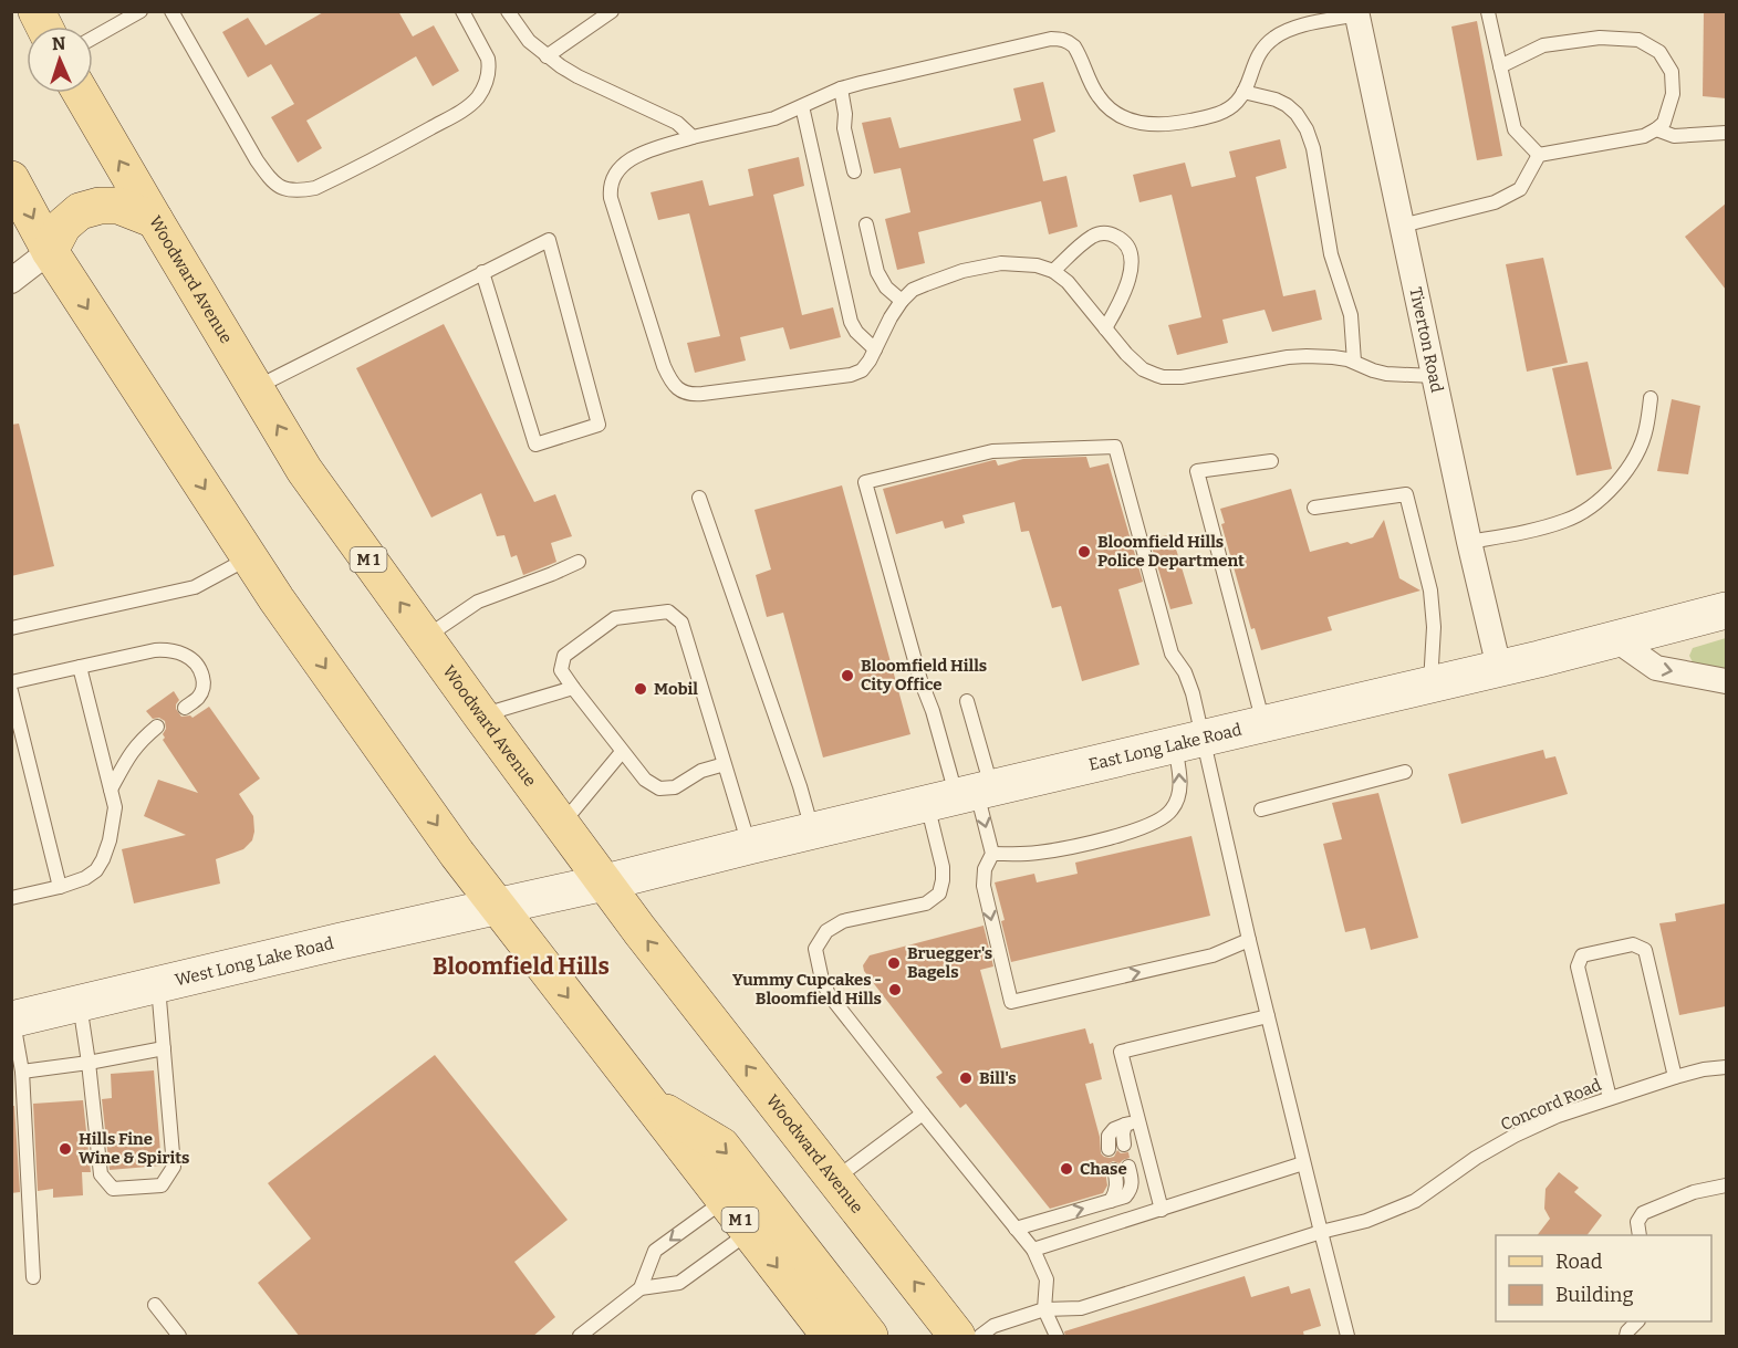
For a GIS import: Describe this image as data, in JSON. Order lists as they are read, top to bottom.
{
  "streets": {
    "main road": [
      "Woodward Avenue",
      "M 1",
      "East Long Lake Road",
      "West Long Lake Road"
    ],
    "street": ["Tiverton Road"],
    "lane": ["Concord Road"]
  },
  "crossings": [
    ["Woodward Avenue", "East Long Lake Road"],
    ["Woodward Avenue", "West Long Lake Road"],
    ["Tiverton Road", "East Long Lake Road"],
    ["M 1", "West Long Lake Road"],
    ["East Long Lake Road", "West Long Lake Road"]
  ],
  "districts": ["Bloomfield Hills"],
  "places": [
    "Bloomfield Hills Police Department",
    "Bloomfield Hills City Office",
    "Mobil",
    "Bruegger's Bagels",
    "Yummy Cupcakes - Bloomfield Hills",
    "Bill's",
    "Hills Fine Wine & Spirits",
    "Chase"
  ],
  "legend": ["Road", "Building"],
  "north": "top"
}
